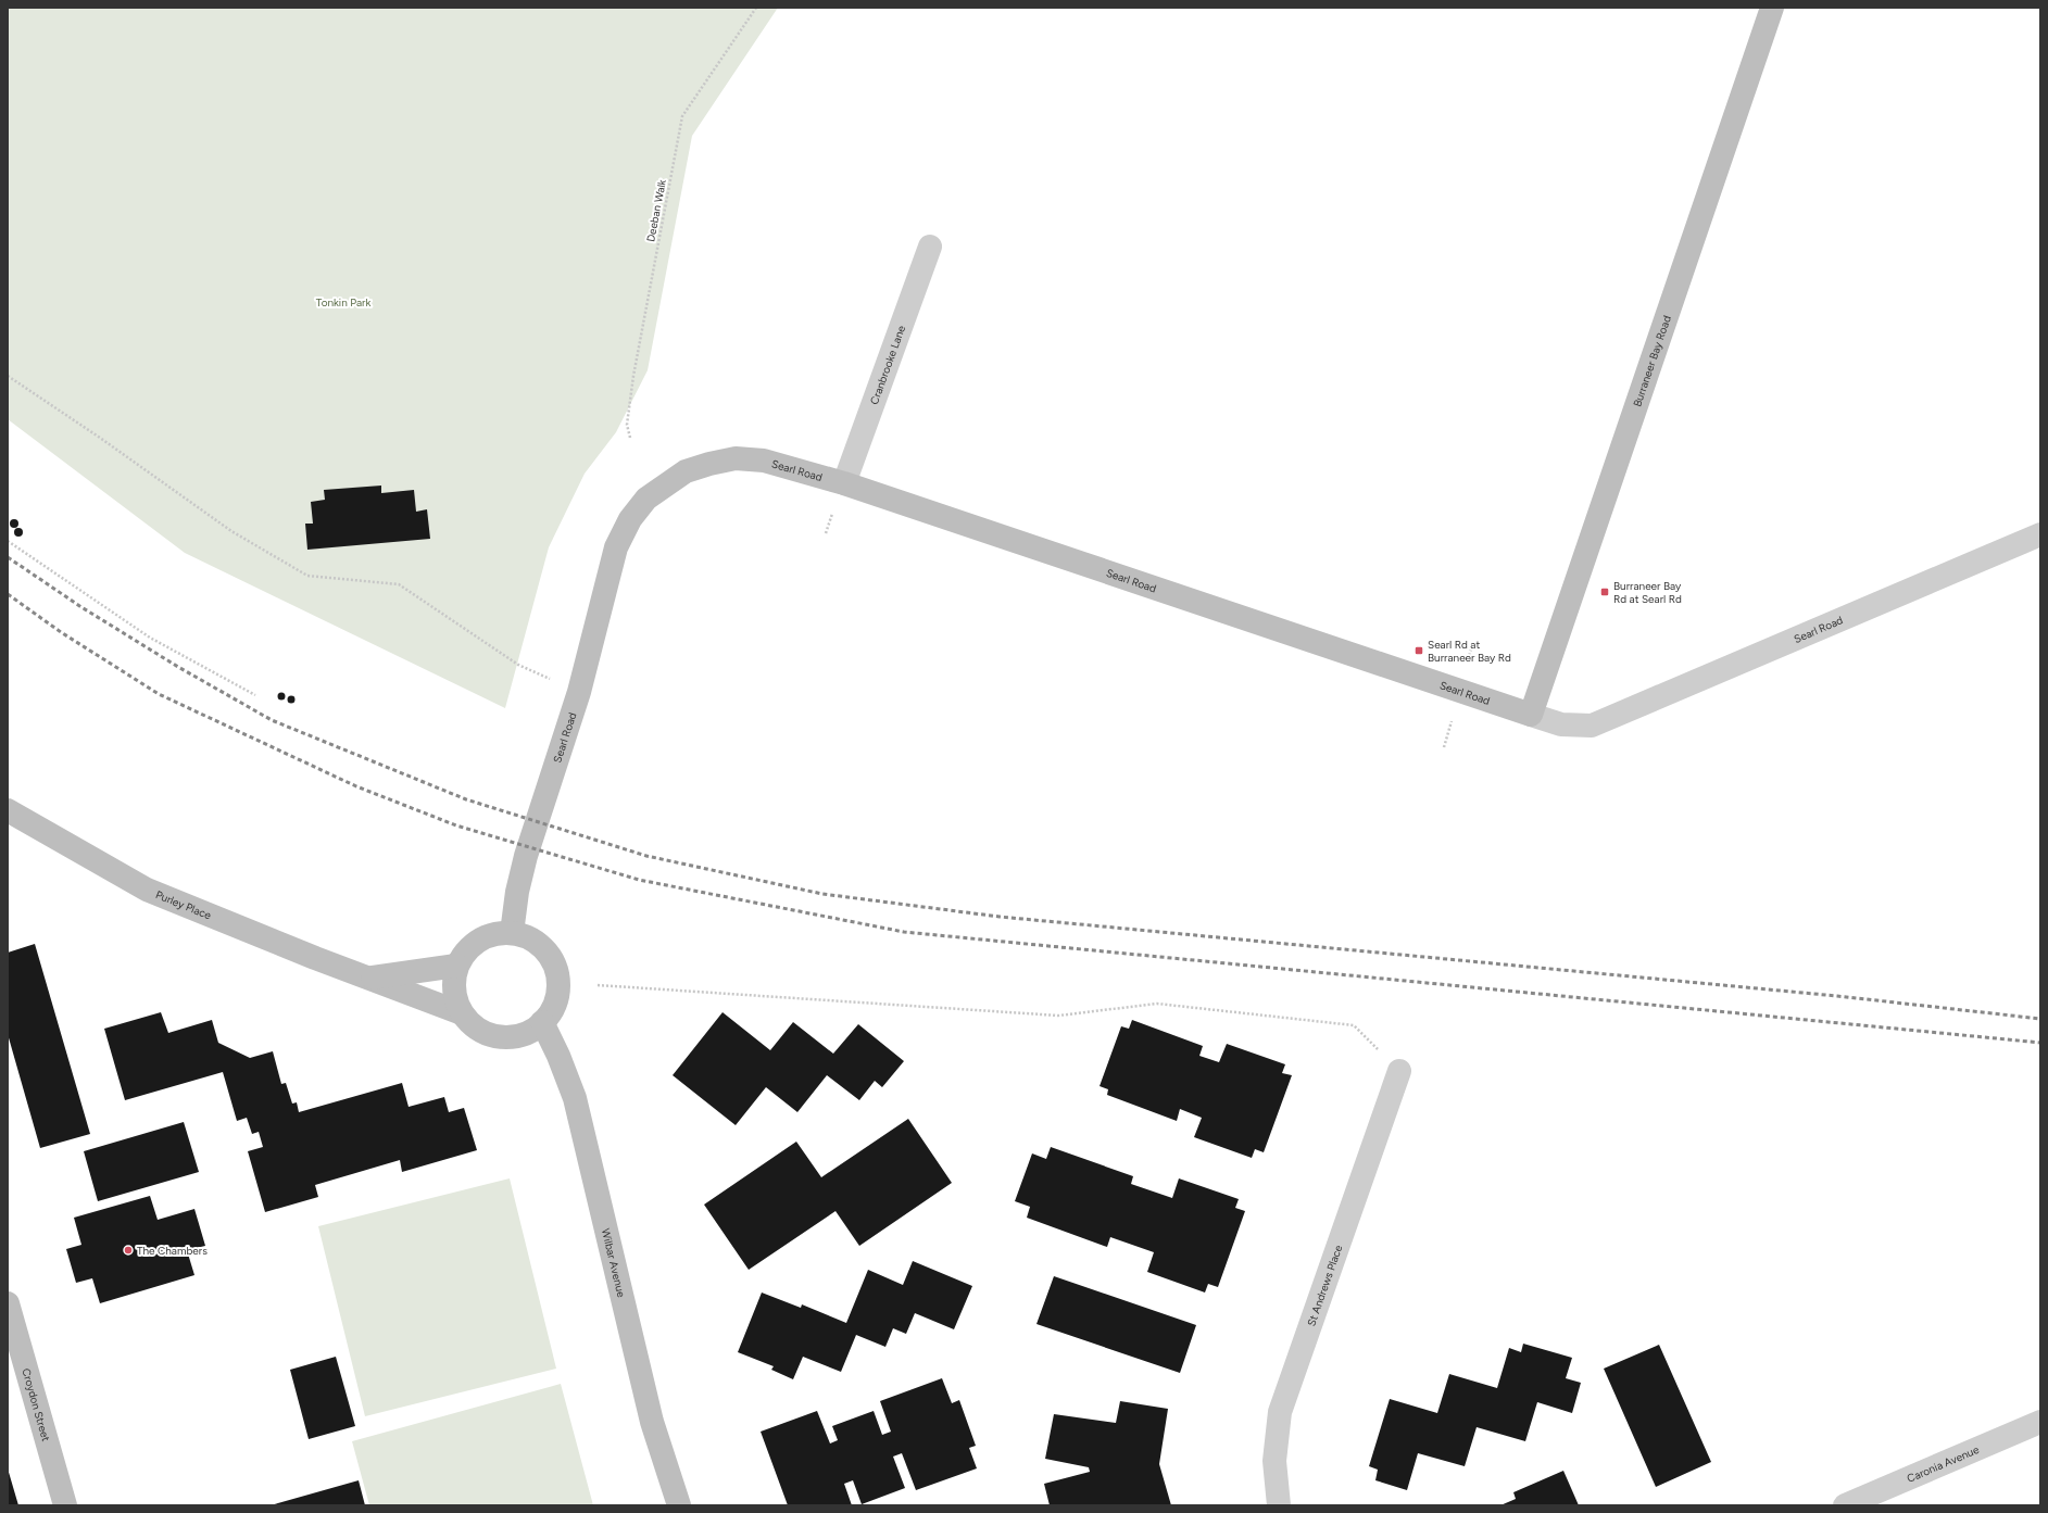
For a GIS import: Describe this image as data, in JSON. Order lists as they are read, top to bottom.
{
  "streets": {
    "street": [
      "Burraneer Bay Road",
      "Cranbrooke Lane",
      "Searl Road",
      "Purley Place",
      "Wilbar Avenue",
      "St Andrews Place",
      "Croydon Street",
      "Caronia Avenue"
    ],
    "path": ["Deeban Walk"]
  },
  "crossings": [
    ["Burraneer Bay Road", "Searl Road"],
    ["Cranbrooke Lane", "Searl Road"],
    ["Searl Road", "Purley Place"],
    ["Searl Road", "Wilbar Avenue"],
    ["Purley Place", "Wilbar Avenue"]
  ],
  "parks": ["Tonkin Park"],
  "places": {
    "transit": ["Burraneer Bay Rd at Searl Rd", "Searl Rd at Burraneer Bay Rd"],
    "other": ["The Chambers"]
  }
}
